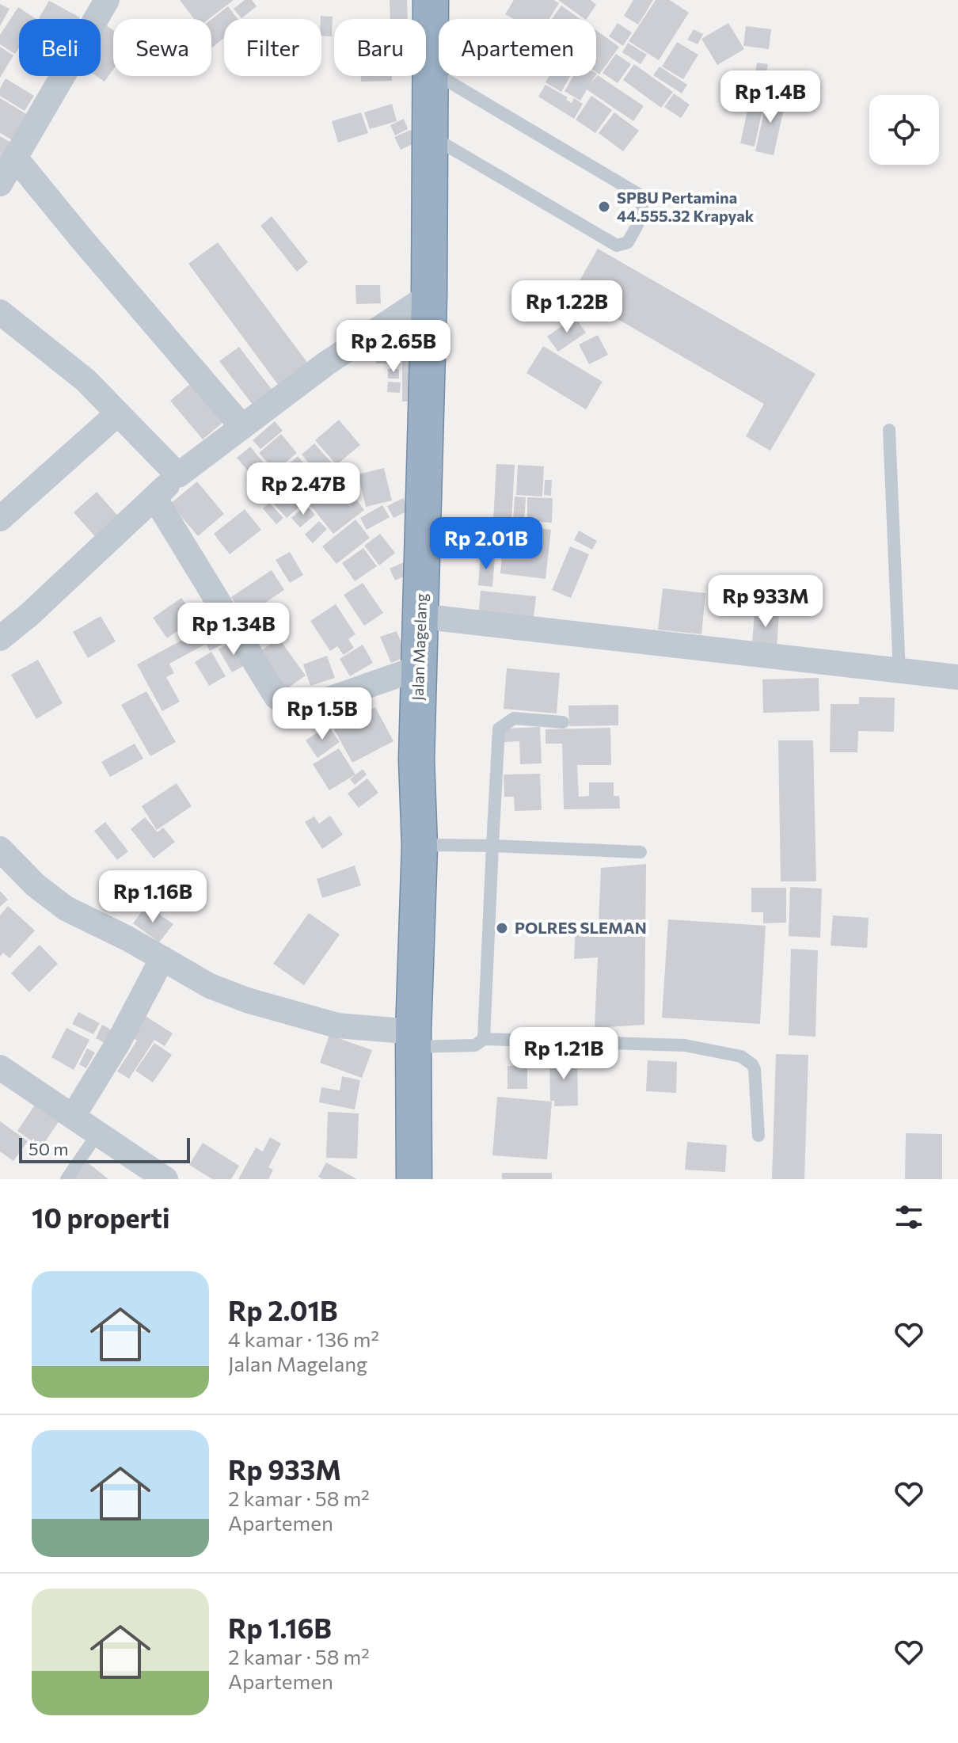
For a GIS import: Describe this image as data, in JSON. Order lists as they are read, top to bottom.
{
  "streets": {
    "highway": ["Jalan Magelang"]
  },
  "places": ["SPBU Pertamina 44.555.32 Krapyak", "POLRES SLEMAN"],
  "scale_bar": "50 m",
  "page": {
    "chip": [
      "Beli",
      "Sewa",
      "Filter",
      "Baru",
      "Apartemen"
    ],
    "price": [
      "Rp 1.4B",
      "Rp 1.22B",
      "Rp 2.65B",
      "Rp 2.47B",
      "Rp 2.01B",
      "Rp 933M",
      "Rp 1.34B",
      "Rp 1.5B",
      "Rp 1.16B",
      "Rp 1.21B"
    ],
    "scale": "50 m",
    "heading": "10 properti",
    "list": [
      {
        "name": "Rp 2.01B",
        "note": "4 kamar · 136 m² · Jalan Magelang"
      },
      {
        "name": "Rp 933M",
        "note": "2 kamar · 58 m² · Apartemen"
      },
      {
        "name": "Rp 1.16B",
        "note": "2 kamar · 58 m² · Apartemen"
      }
    ]
  }
}
